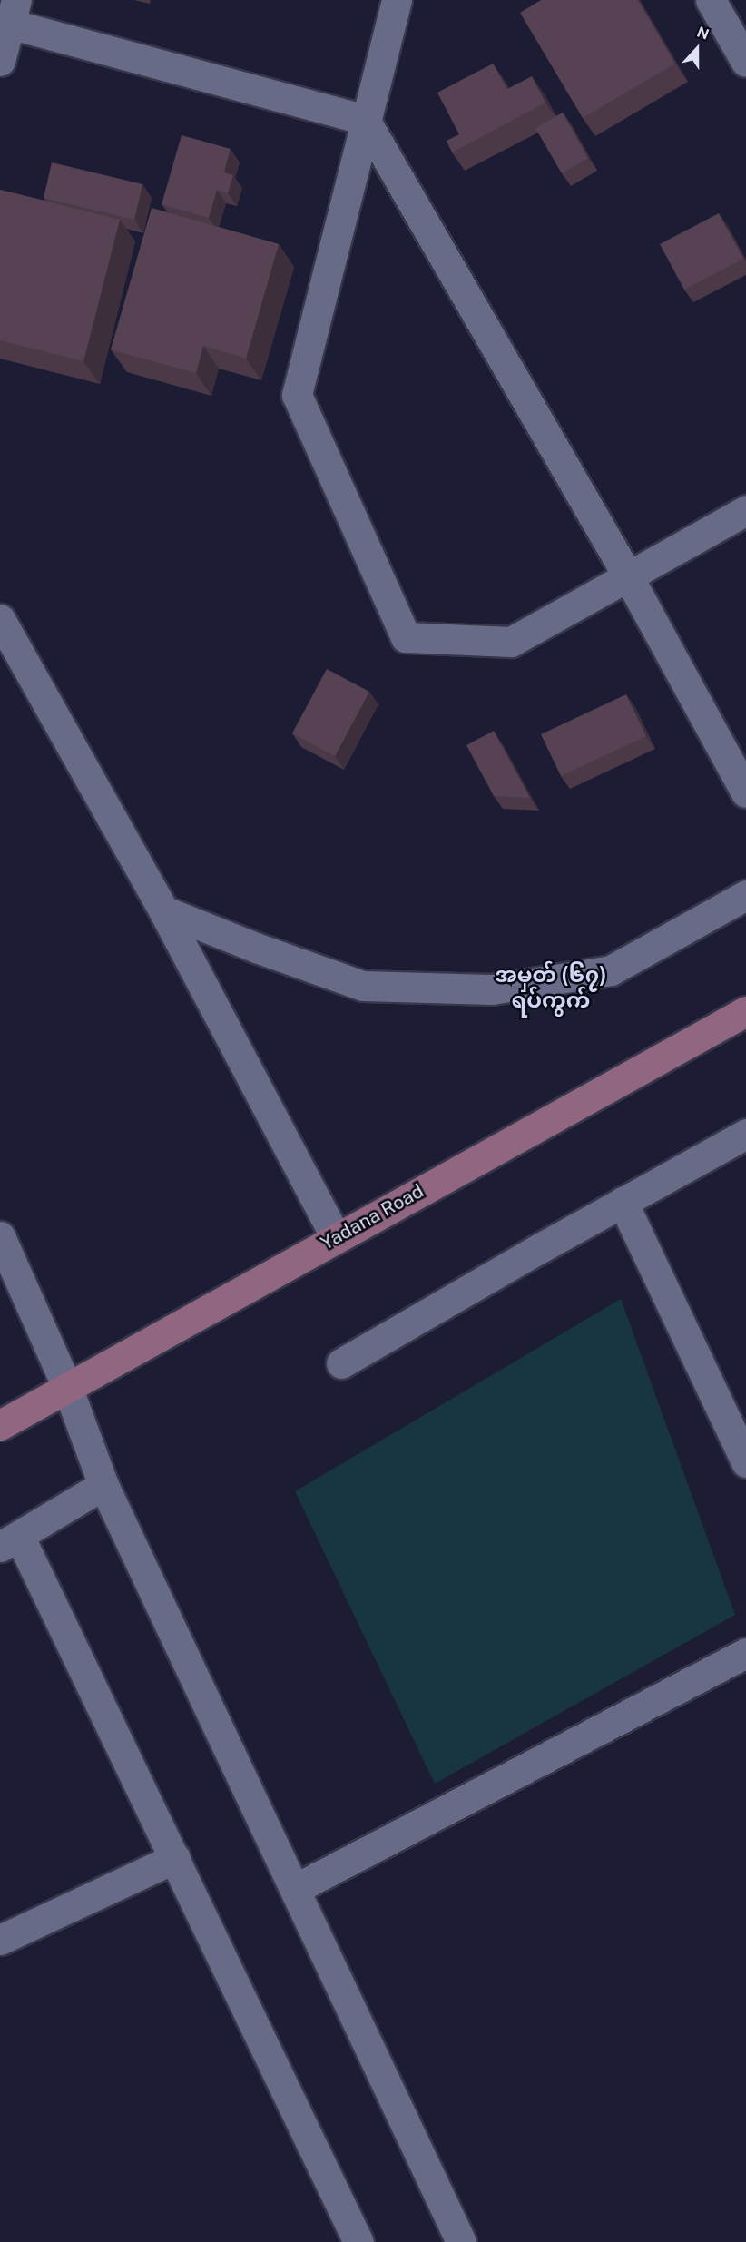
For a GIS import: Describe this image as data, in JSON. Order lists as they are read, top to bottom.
{
  "streets": {
    "main road": ["Yadana Road"]
  },
  "districts": ["အမှတ် (၆၇) ရပ်ကွက်"],
  "north": "top"
}
